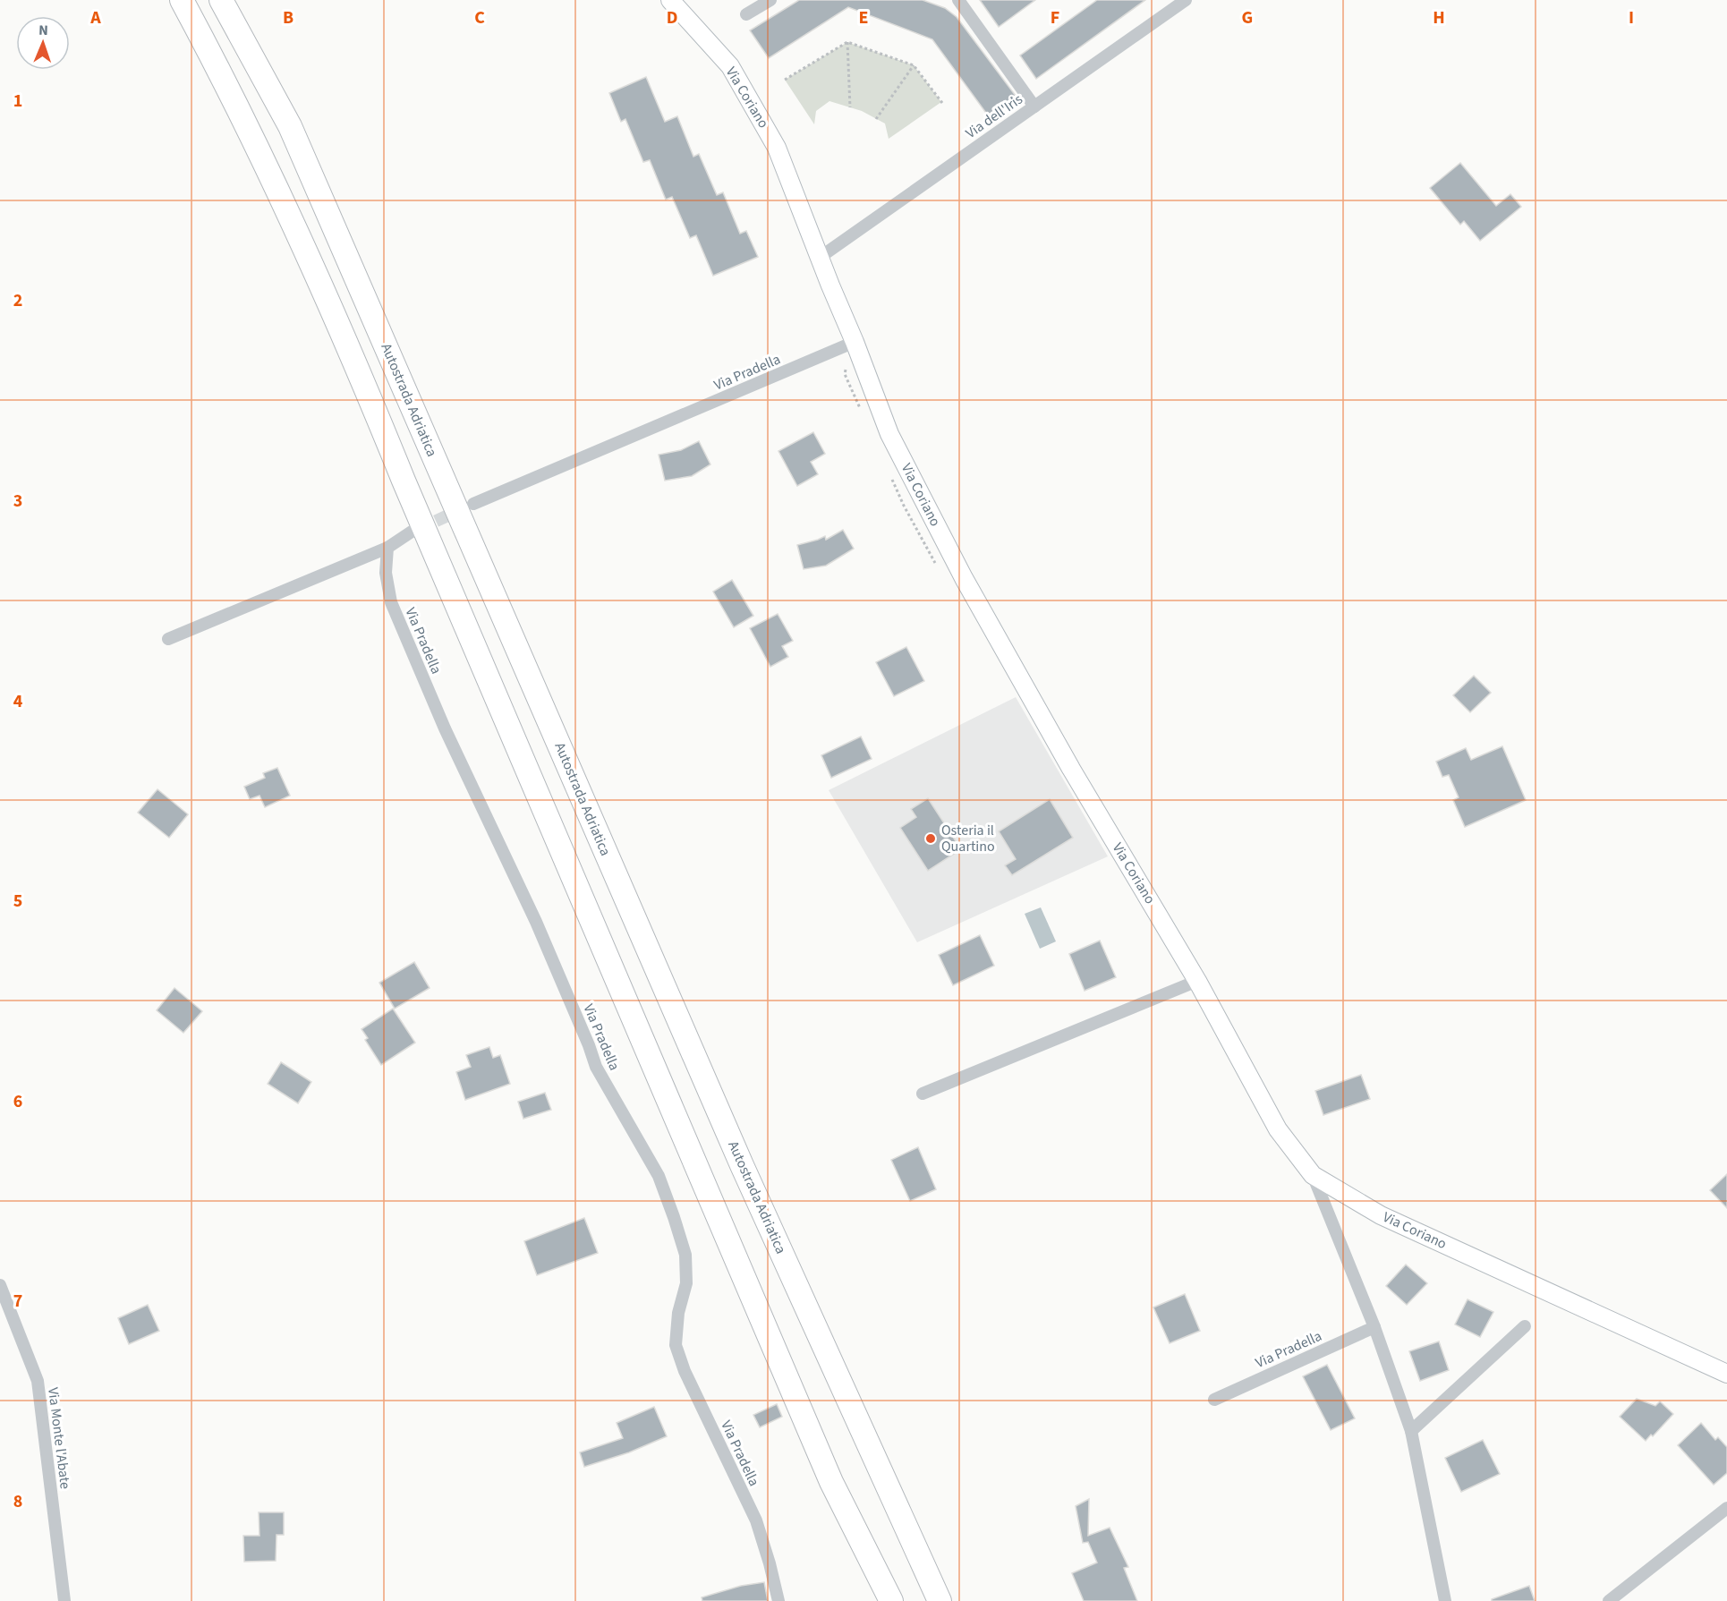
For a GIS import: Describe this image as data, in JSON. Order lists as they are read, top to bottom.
{
  "streets": {
    "highway": ["Autostrada Adriatica"],
    "main road": ["Via Coriano"],
    "street": ["Via dell'Iris", "Via Pradella", "Via Monte l'Abate"]
  },
  "crossings": [
    ["Via Coriano", "Via dell'Iris"],
    ["Via Coriano", "Via Pradella"]
  ],
  "places": ["Osteria il Quartino"],
  "north": "top",
  "grid": {
    "columns": [
      "A",
      "B",
      "C",
      "D",
      "E",
      "F",
      "G",
      "H",
      "I"
    ],
    "rows": [
      "1",
      "2",
      "3",
      "4",
      "5",
      "6",
      "7",
      "8"
    ]
  }
}
